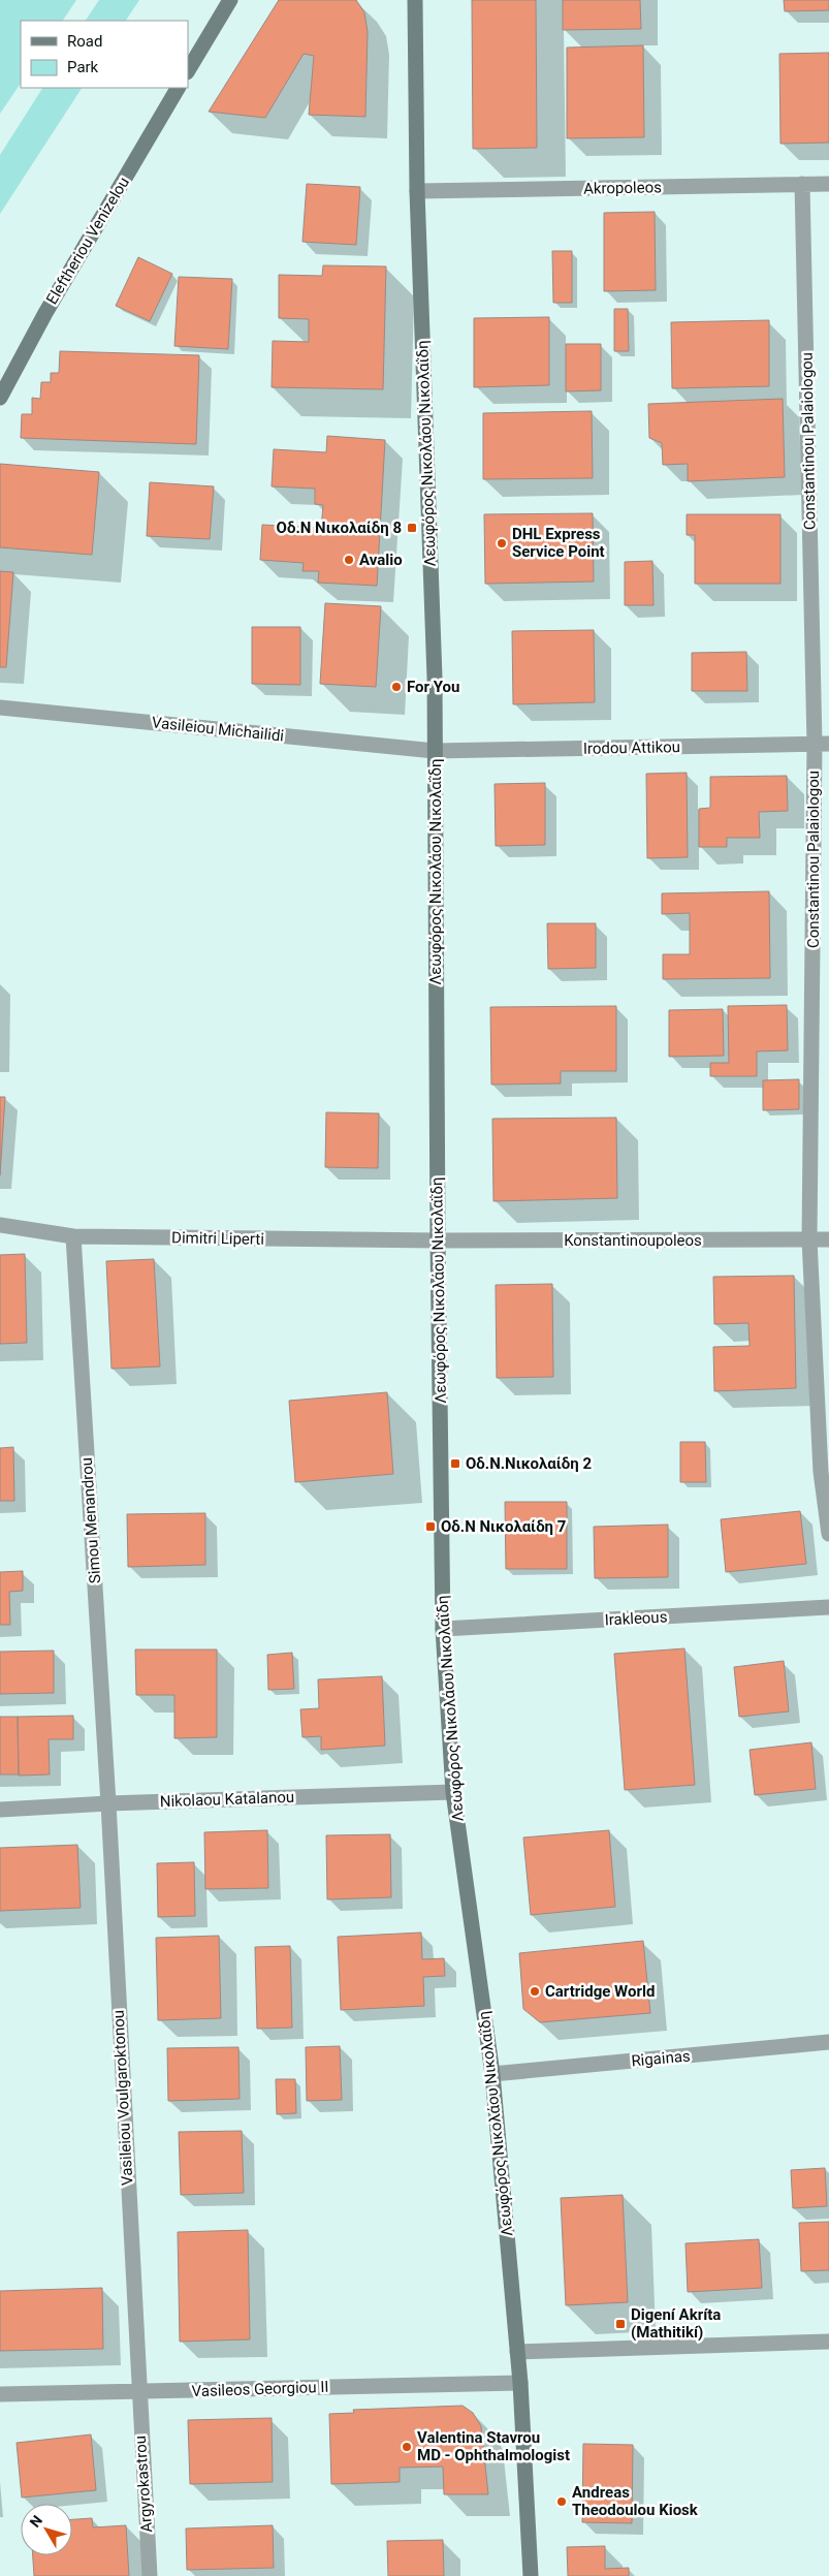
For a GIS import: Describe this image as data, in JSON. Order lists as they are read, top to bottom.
{
  "streets": {
    "street": [
      "Akropoleos",
      "Eleftheriou Venizelou",
      "Constantinou Palaiologou",
      "Λεωφόρος Νικολάου Νικολαΐδη",
      "Vasileiou Michailidi",
      "Irodou Attikou",
      "Dimitri Liperti",
      "Konstantinoupoleos",
      "Simou Menandrou",
      "Irakleous",
      "Nikolaou Katalanou",
      "Rigainas",
      "Vasileiou Voulgaroktonou",
      "Vasileos Georgiou II",
      "Argyrokastrou"
    ]
  },
  "crossings": [
    ["Akropoleos", "Constantinou Palaiologou"],
    ["Akropoleos", "Λεωφόρος Νικολάου Νικολαΐδη"],
    ["Constantinou Palaiologou", "Irodou Attikou"],
    ["Constantinou Palaiologou", "Konstantinoupoleos"],
    ["Λεωφόρος Νικολάου Νικολαΐδη", "Vasileiou Michailidi"],
    ["Λεωφόρος Νικολάου Νικολαΐδη", "Irodou Attikou"],
    ["Λεωφόρος Νικολάου Νικολαΐδη", "Dimitri Liperti"],
    ["Λεωφόρος Νικολάου Νικολαΐδη", "Konstantinoupoleos"],
    ["Λεωφόρος Νικολάου Νικολαΐδη", "Irakleous"],
    ["Λεωφόρος Νικολάου Νικολαΐδη", "Nikolaou Katalanou"],
    ["Λεωφόρος Νικολάου Νικολαΐδη", "Rigainas"],
    ["Λεωφόρος Νικολάου Νικολαΐδη", "Vasileos Georgiou II"],
    ["Vasileiou Michailidi", "Irodou Attikou"],
    ["Dimitri Liperti", "Konstantinoupoleos"],
    ["Dimitri Liperti", "Simou Menandrou"],
    ["Simou Menandrou", "Nikolaou Katalanou"],
    ["Simou Menandrou", "Vasileiou Voulgaroktonou"],
    ["Nikolaou Katalanou", "Vasileiou Voulgaroktonou"],
    ["Vasileiou Voulgaroktonou", "Vasileos Georgiou II"],
    ["Vasileiou Voulgaroktonou", "Argyrokastrou"],
    ["Vasileos Georgiou II", "Argyrokastrou"]
  ],
  "places": {
    "transit": [
      "Οδ.Ν Νικολαίδη 8",
      "Οδ.Ν.Νικολαίδη 2",
      "Οδ.Ν Νικολαίδη 7",
      "Digení Akríta (Mathitikí)"
    ],
    "other": [
      "DHL Express Service Point",
      "Avalio",
      "For You",
      "Cartridge World",
      "Valentina Stavrou MD - Ophthalmologist",
      "Andreas Theodoulou Kiosk"
    ]
  },
  "legend": ["Road", "Park"],
  "north": "top left"
}
